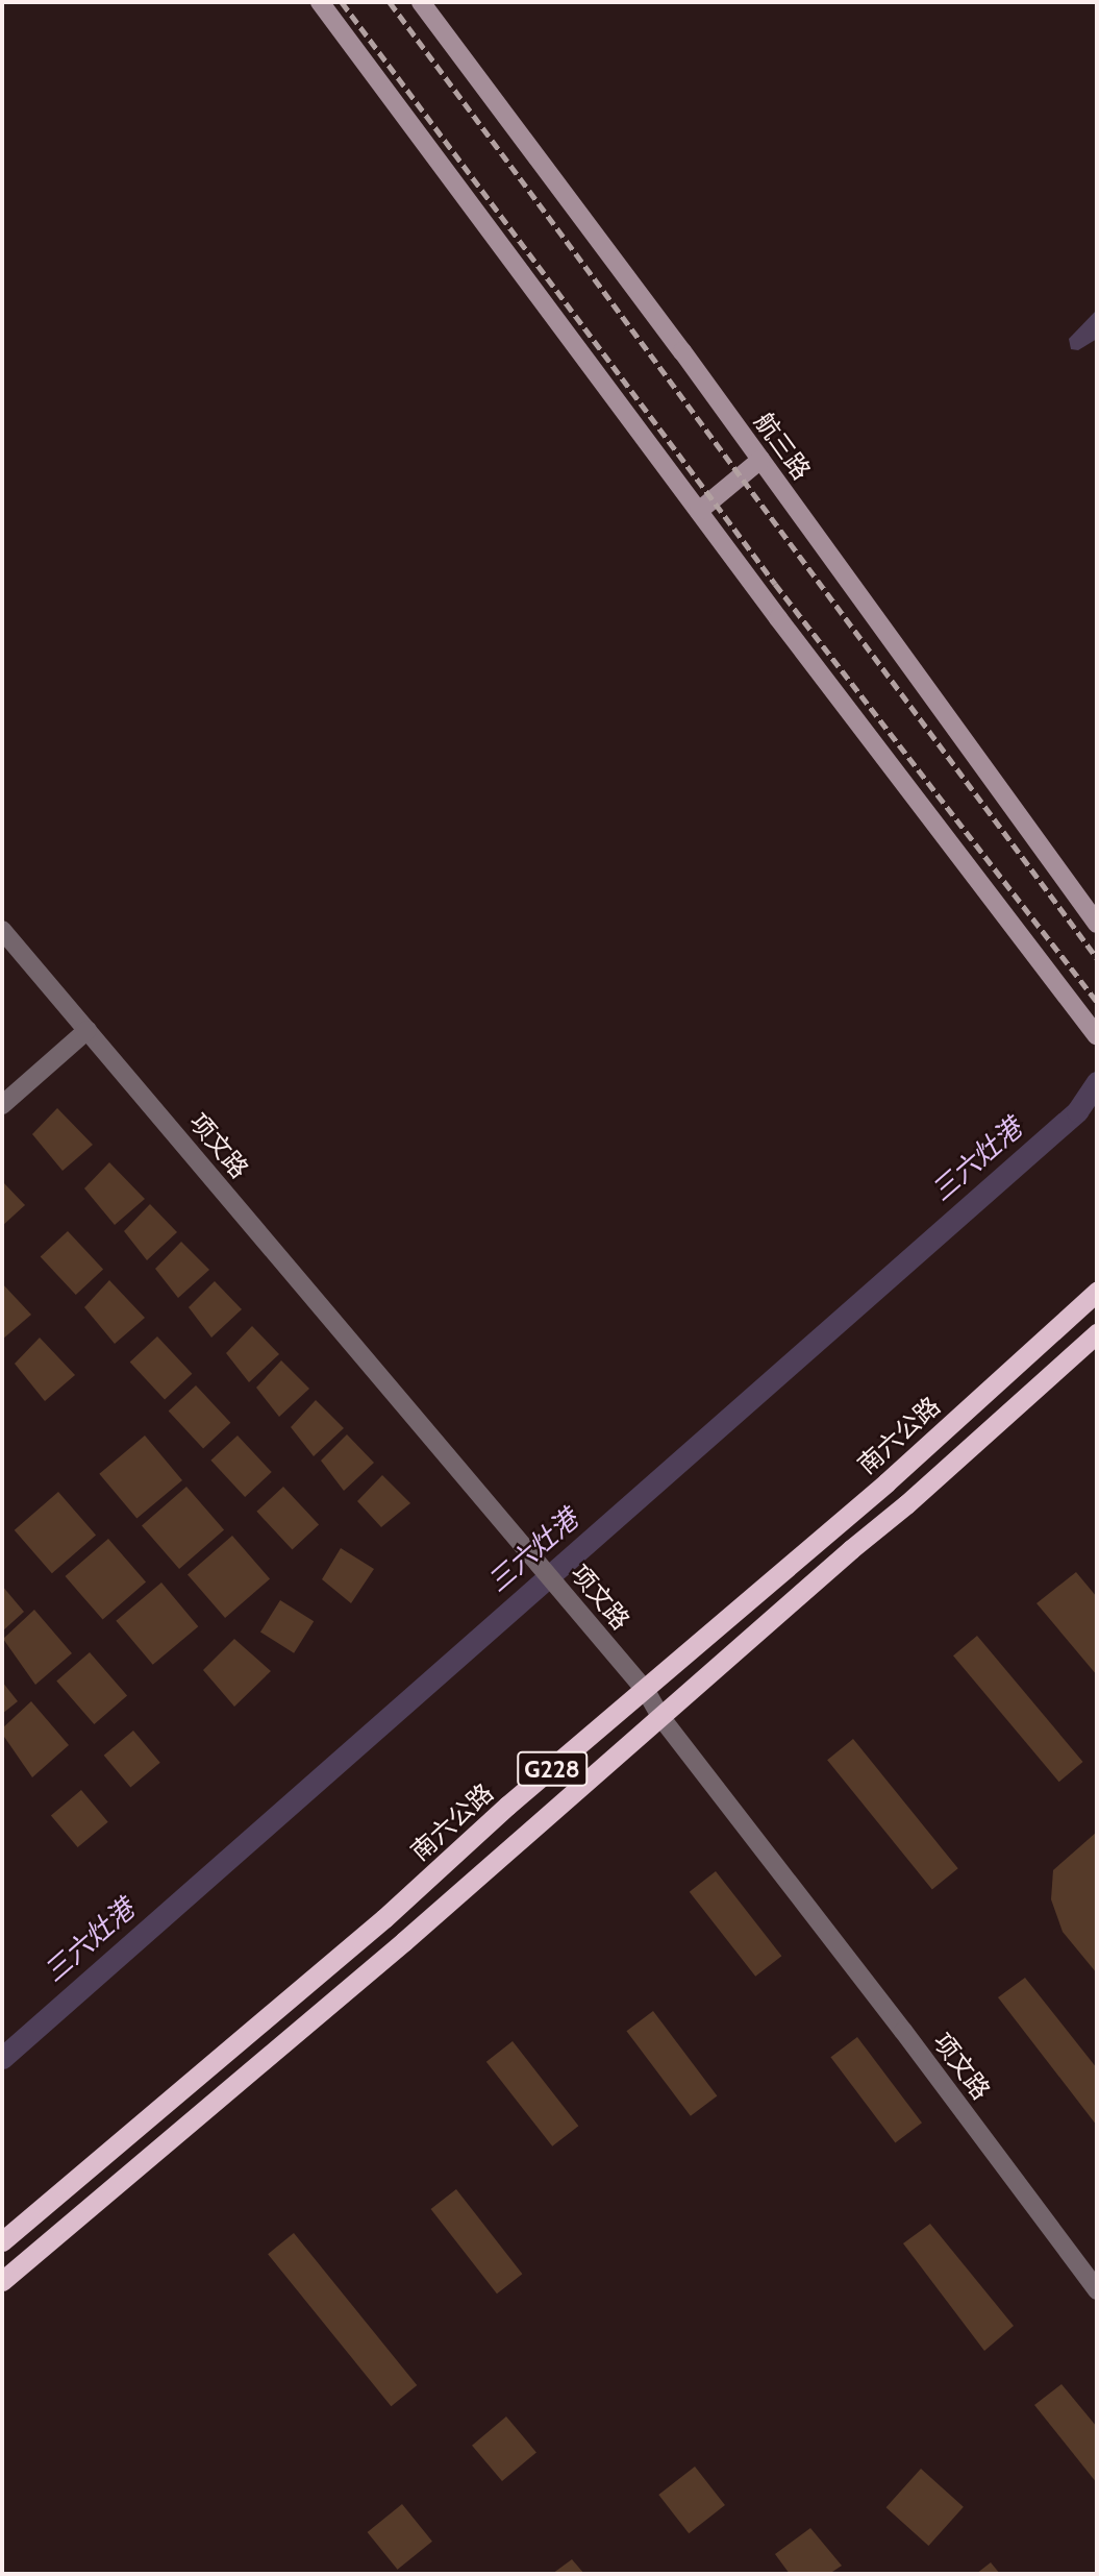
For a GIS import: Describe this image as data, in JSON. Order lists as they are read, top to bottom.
{
  "streets": {
    "highway": ["南六公路", "G228"],
    "main road": ["航三路"],
    "street": ["项文路"]
  },
  "crossings": [
    ["项文路", "南六公路"],
    ["项文路", "G228"]
  ],
  "water": ["三六灶港"]
}
